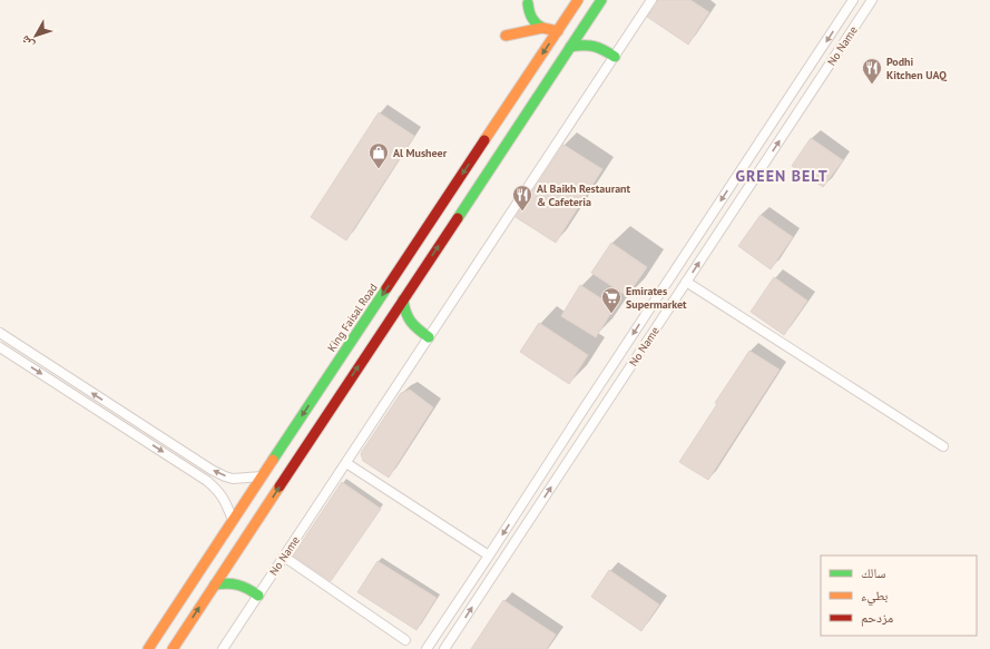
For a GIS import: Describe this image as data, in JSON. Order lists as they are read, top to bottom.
{
  "streets": {
    "main road": ["King Faisal Road"],
    "street": ["No Name"]
  },
  "districts": ["GREEN BELT"],
  "places": {
    "restaurant": ["Podhi Kitchen UAQ", "Al Baikh Restaurant & Cafeteria"],
    "shop": ["Al Musheer"],
    "supermarket": ["Emirates Supermarket"]
  },
  "legend": ["سالك", "بطيء", "مزدحم"],
  "north": "bottom left"
}
